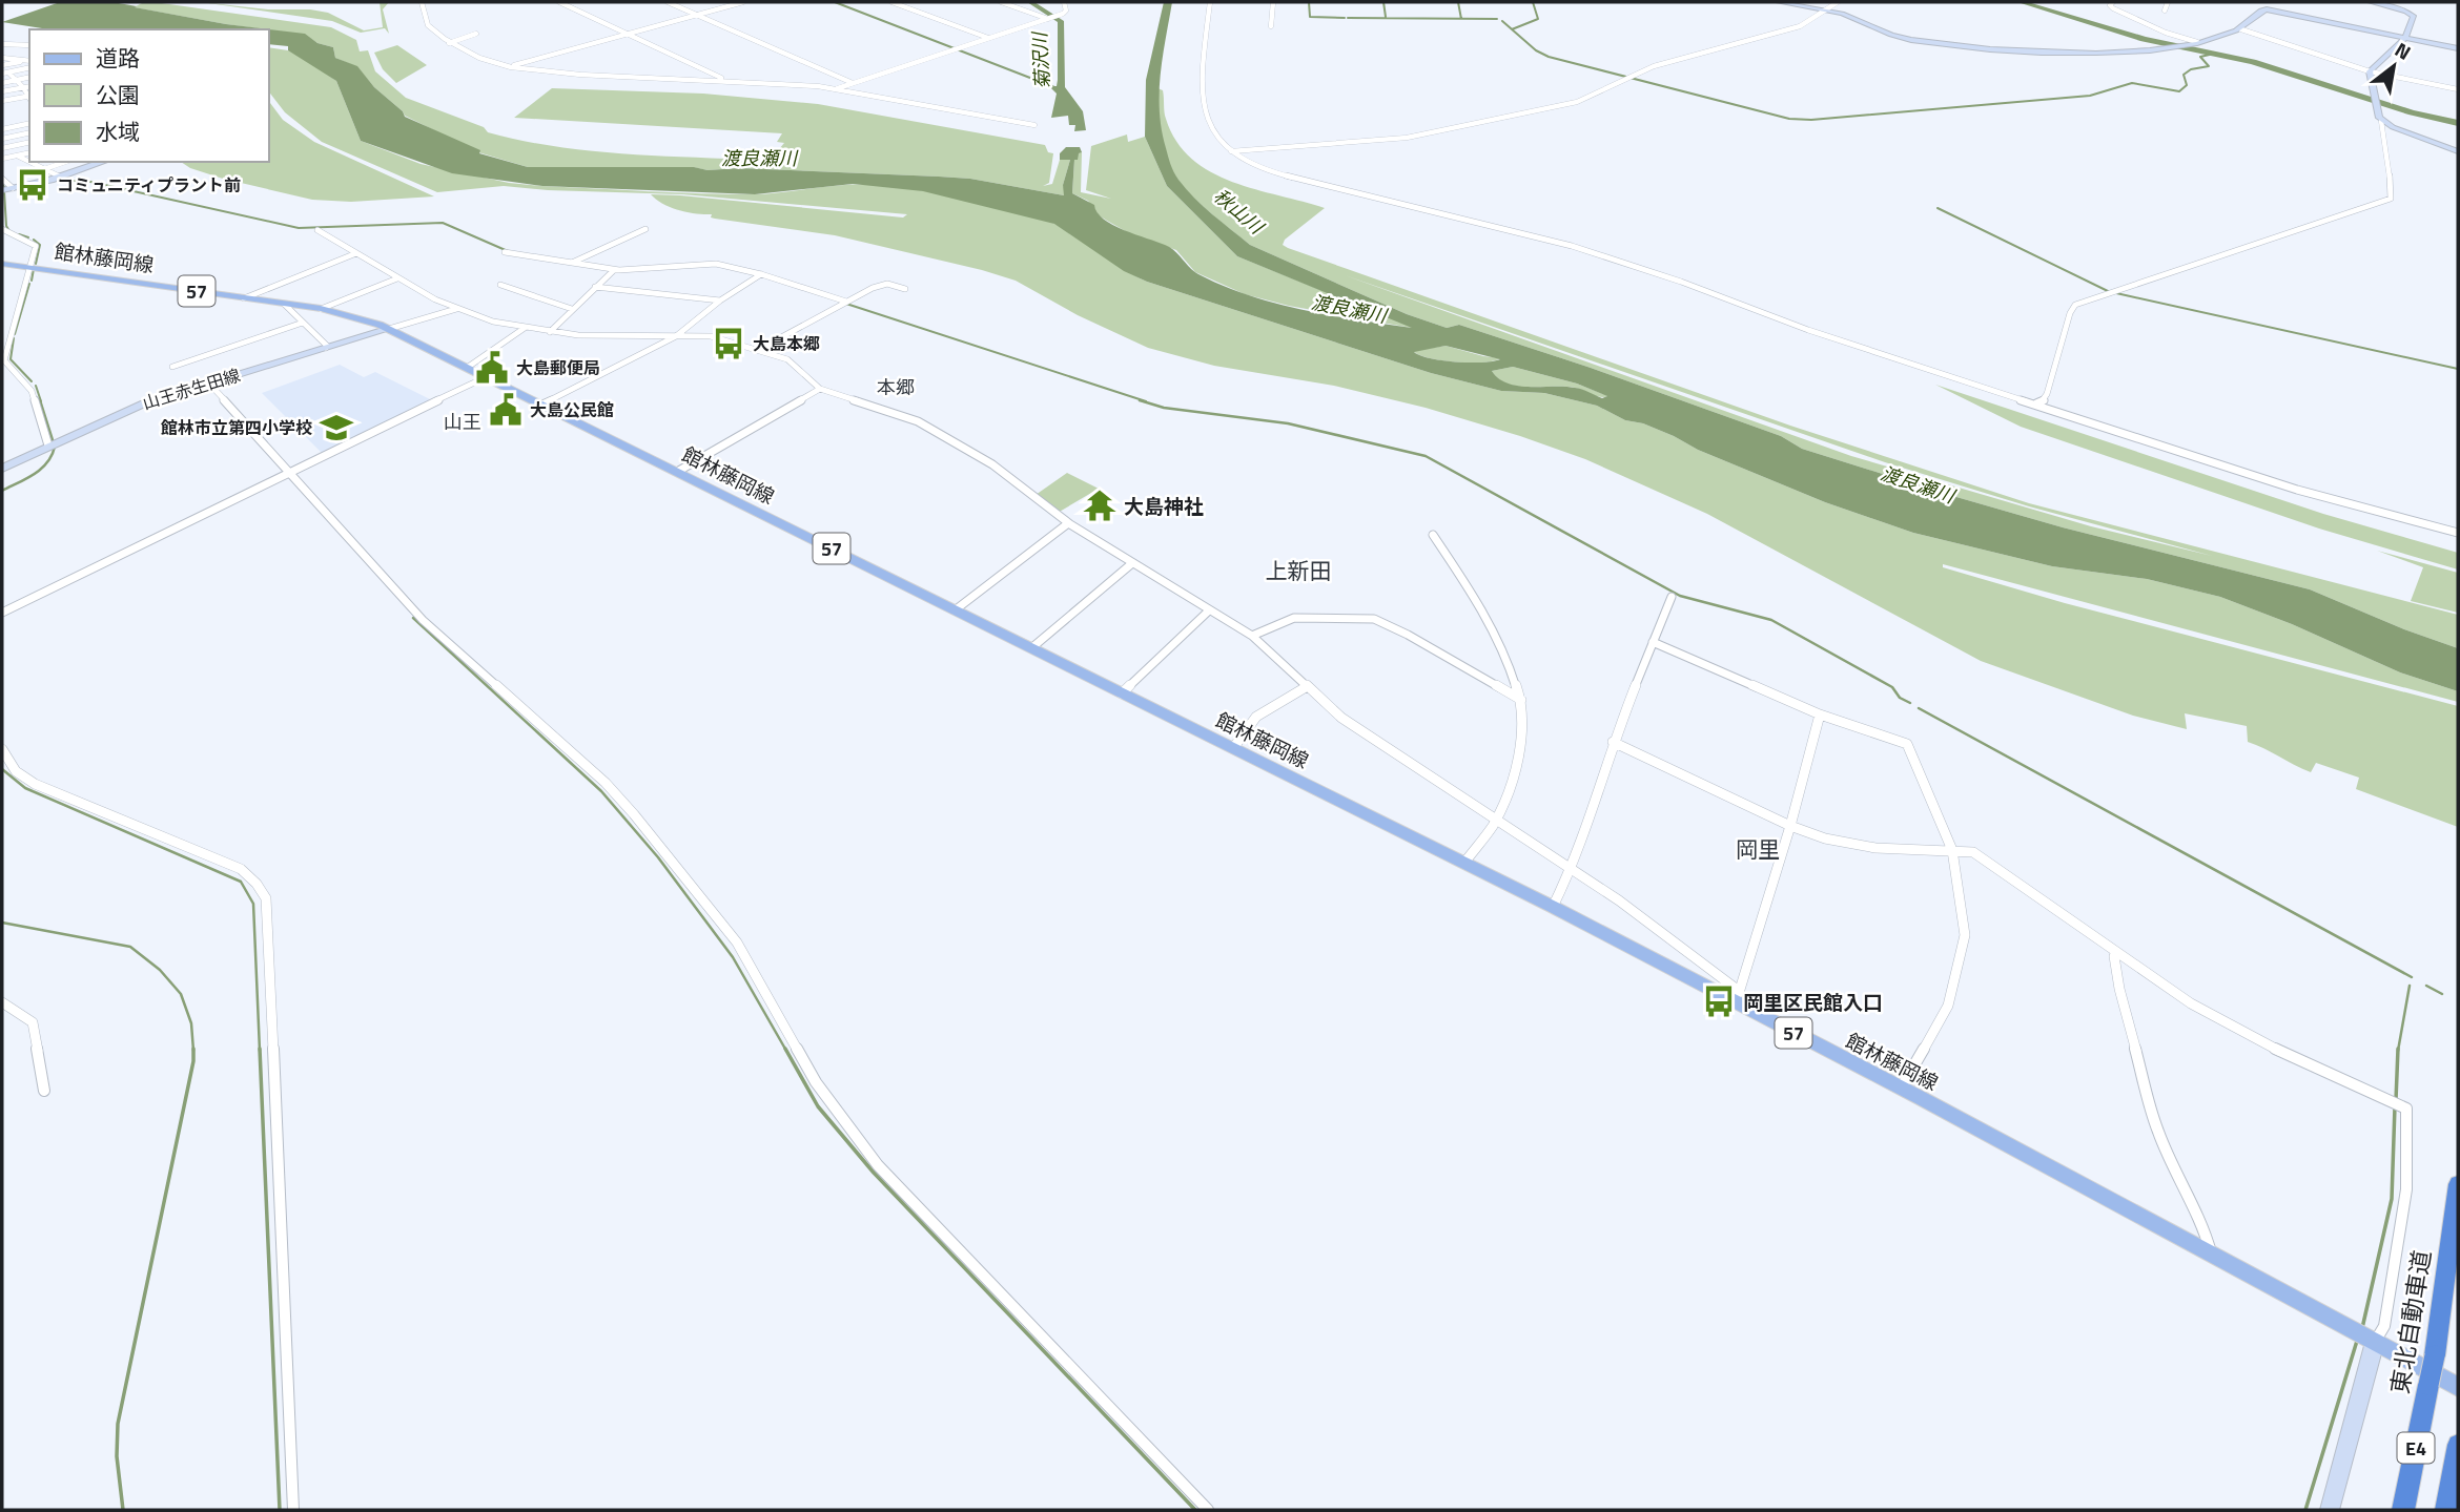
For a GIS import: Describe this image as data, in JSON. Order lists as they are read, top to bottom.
{
  "streets": {
    "highway": ["東北自動車道", "E4"],
    "main road": ["館林藤岡線", "57"],
    "street": ["山王赤生田線"]
  },
  "crossings": [
    ["館林藤岡線", "山王赤生田線"]
  ],
  "districts": [
    "本郷",
    "山王",
    "上新田",
    "岡里"
  ],
  "water": ["菊沢川", "渡良瀬川", "秋山川"],
  "places": {
    "bus stop": ["コミュニティプラント前", "大島本郷", "岡里区民館入口"],
    "public building": ["大島郵便局", "大島公民館"],
    "school or university": ["館林市立第四小学校"],
    "temple": ["大島神社"]
  },
  "legend": ["道路", "公園", "水域"],
  "north": "top right"
}
